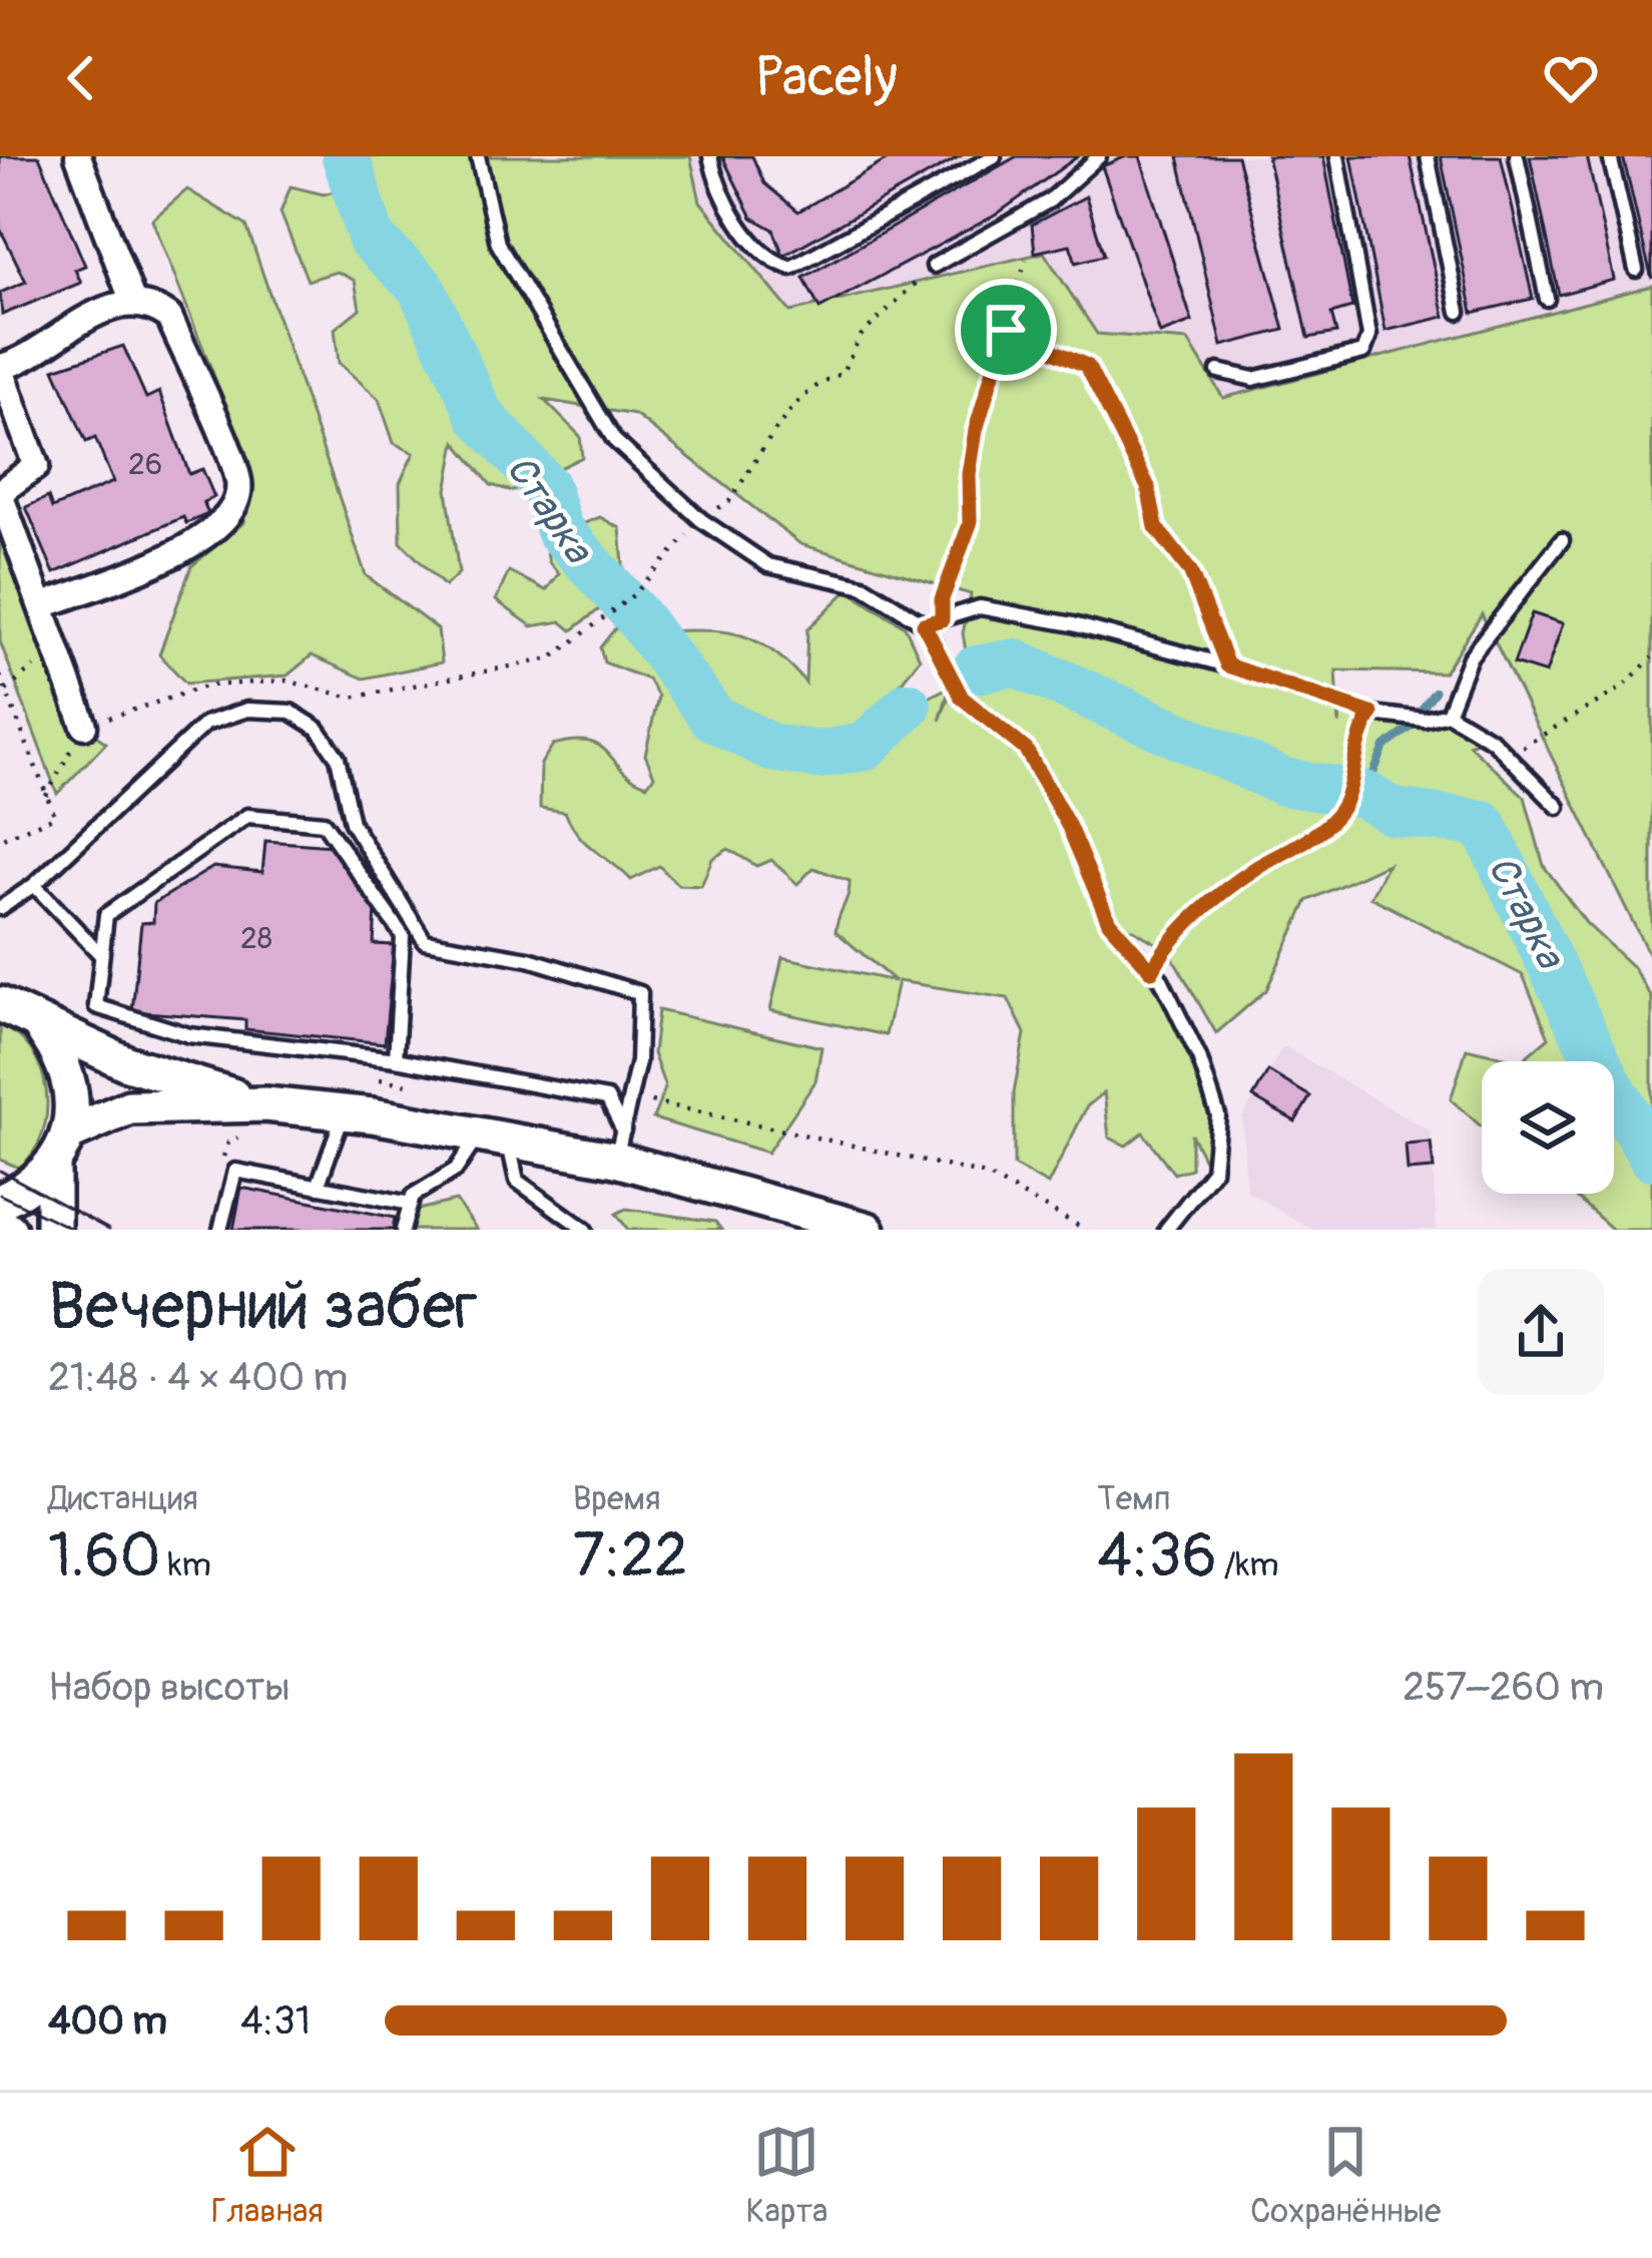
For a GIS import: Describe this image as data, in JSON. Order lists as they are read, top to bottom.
{
  "water": ["Старка"],
  "house_numbers": ["26", "28"],
  "page": {
    "header": "Pacely",
    "heading": ["Вечерний забег", "21:48 · 4 × 400 m"],
    "stats": [
      ["Дистанция", "1.60 km"],
      ["Время", "7:22"],
      ["Темп", "4:36 /km"]
    ],
    "chart": ["Набор высоты", "257–260 m"],
    "list": [
      {
        "name": "400 m",
        "note": "4:31"
      }
    ],
    "tabs": ["Главная", "Карта", "Сохранённые"]
  }
}
